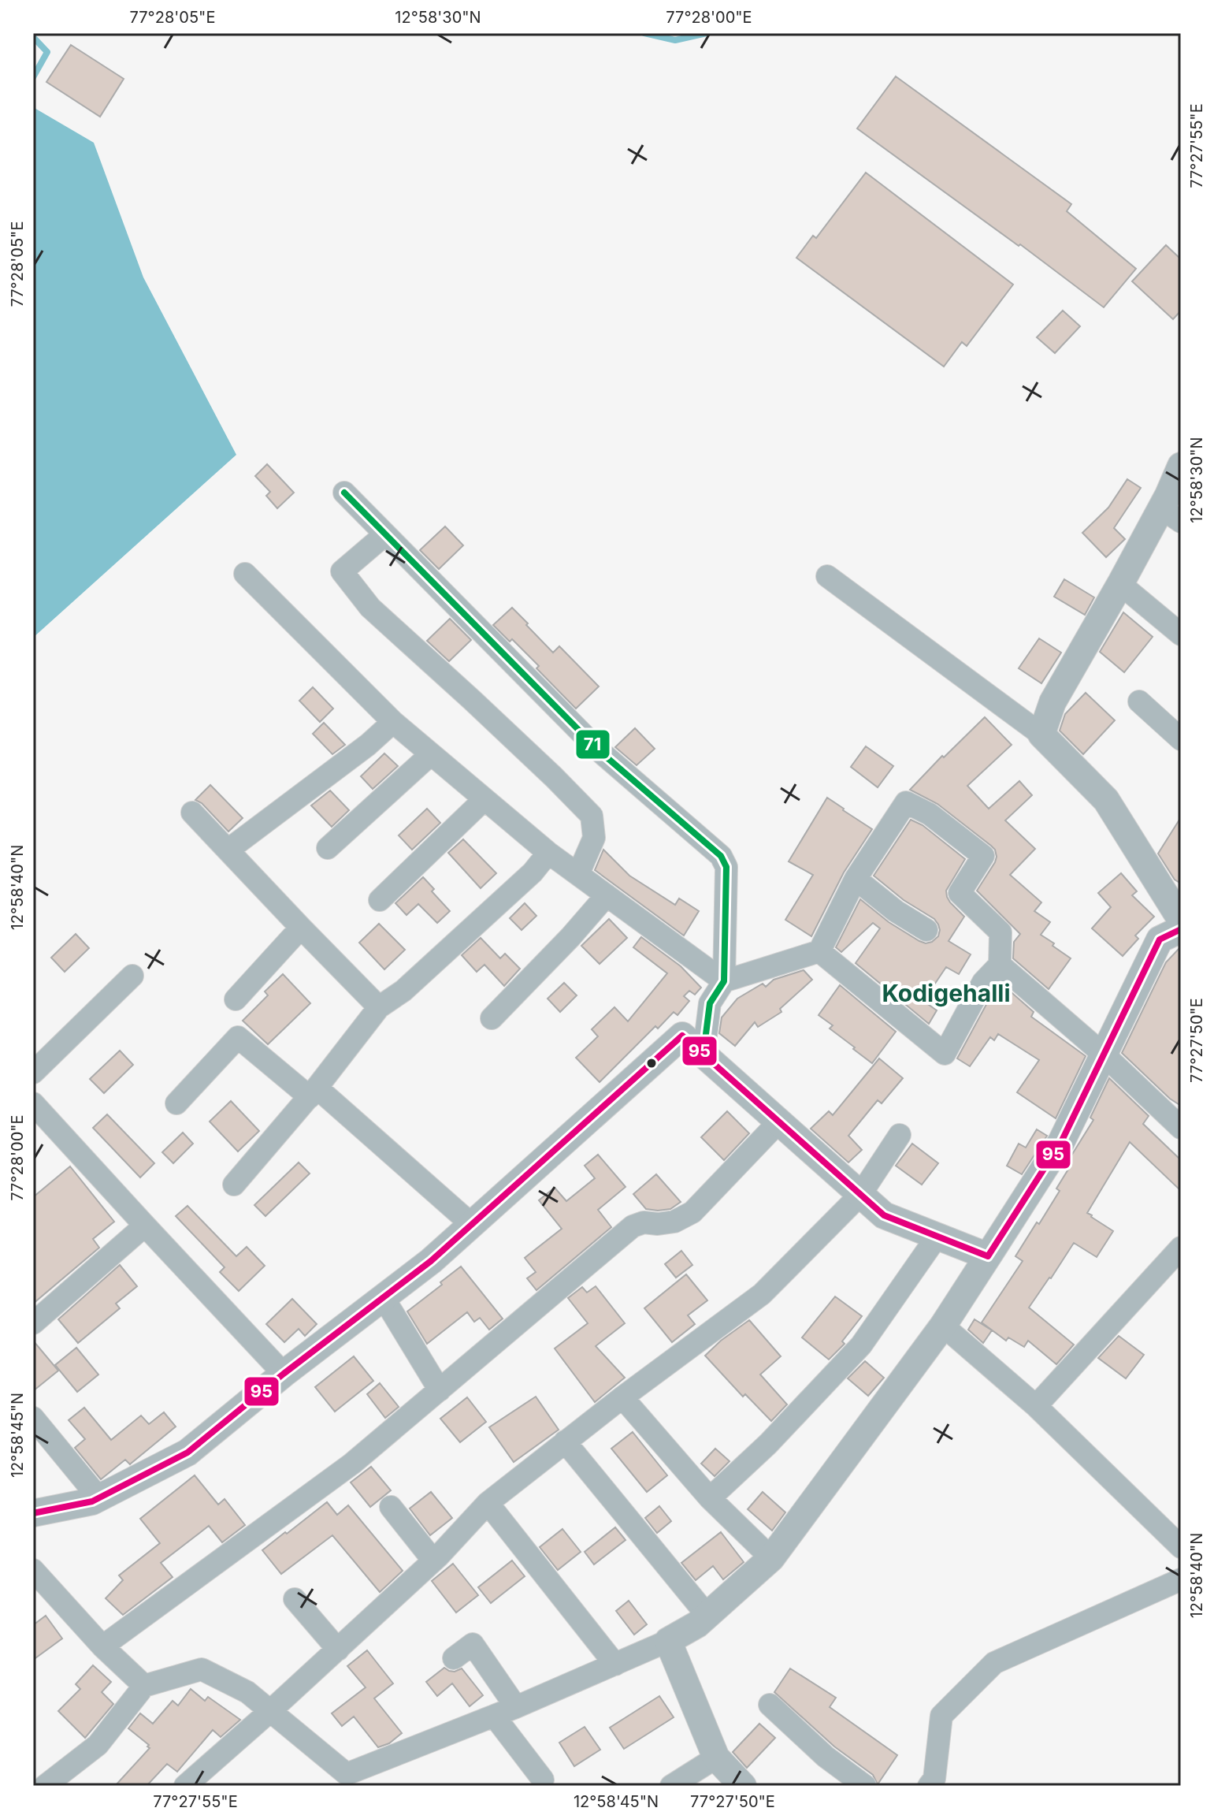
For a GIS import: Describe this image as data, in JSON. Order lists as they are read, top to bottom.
{
  "districts": ["Kodigehalli"],
  "lines": ["transit line 71", "transit line 95"],
  "coordinates": [
    "77°28'05\"E",
    "12°58'30\"N",
    "77°28'00\"E",
    "77°27'55\"E",
    "12°58'40\"N",
    "77°27'50\"E",
    "12°58'45\"N"
  ]
}
